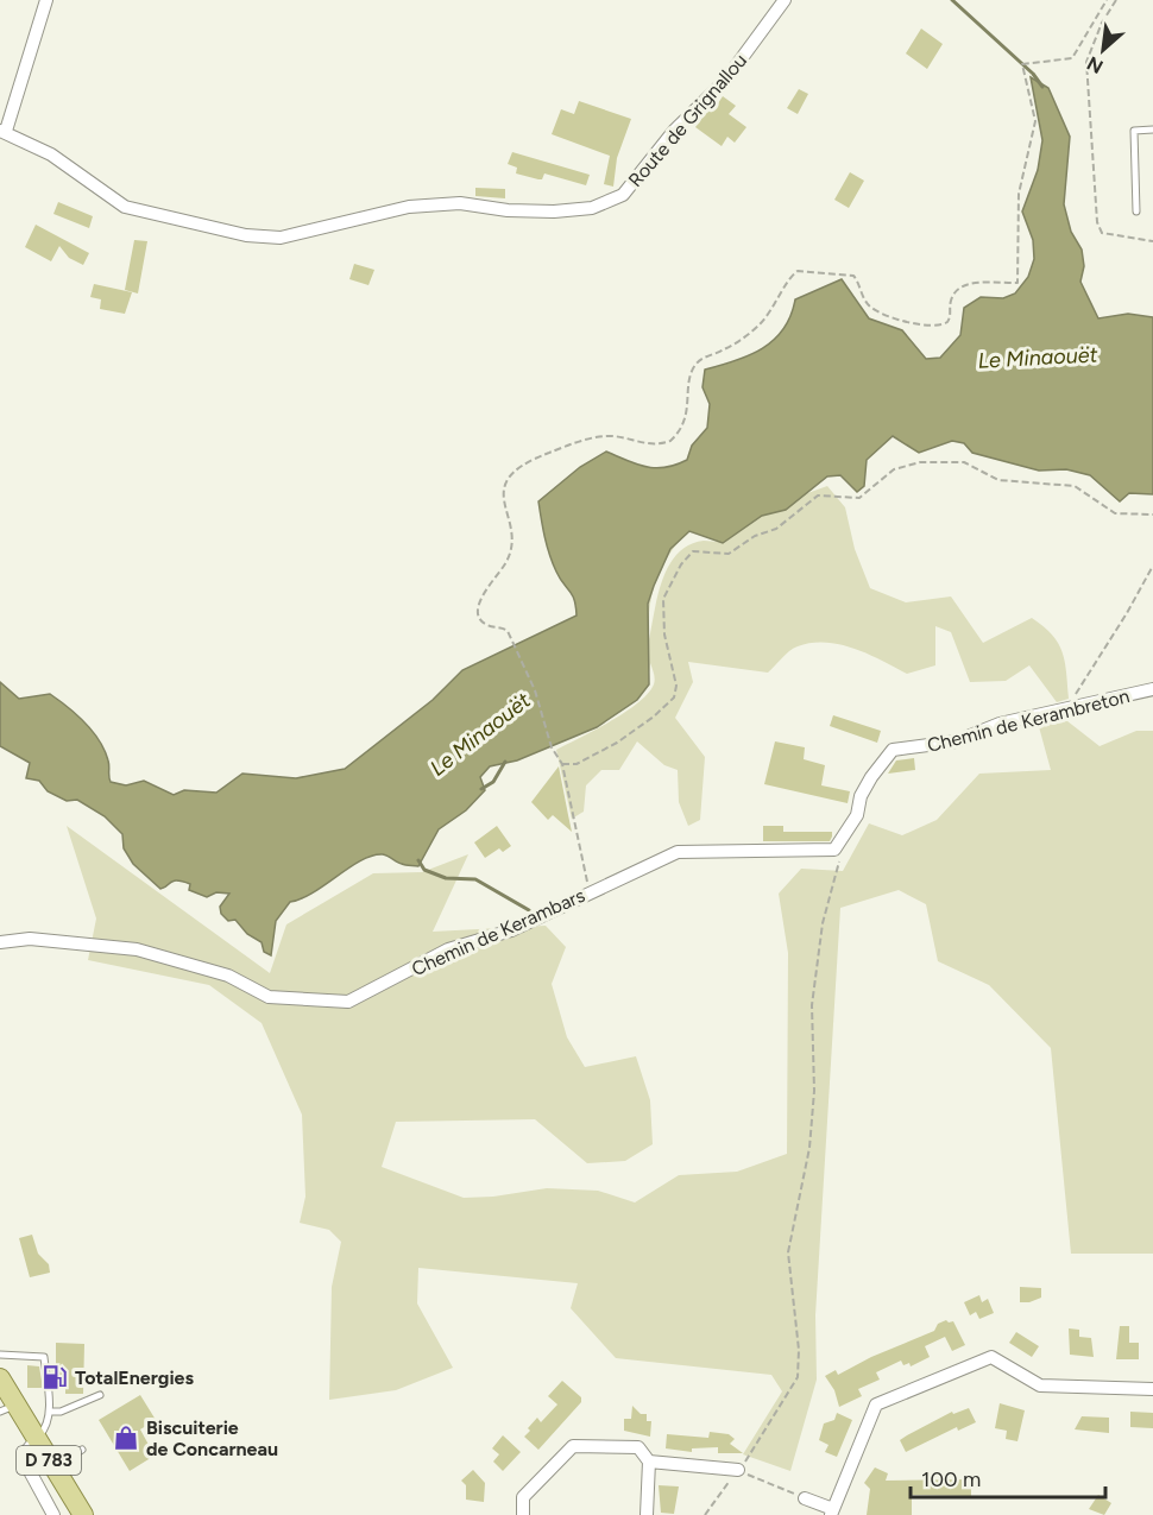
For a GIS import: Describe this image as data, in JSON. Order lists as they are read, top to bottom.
{
  "streets": {
    "main road": ["D 783"],
    "street": ["Route de Grignallou", "Chemin de Kerambreton", "Chemin de Kerambars"]
  },
  "crossings": [
    ["Chemin de Kerambreton", "Chemin de Kerambars"]
  ],
  "water": ["Le Minaouët"],
  "places": {
    "fuel station": ["TotalEnergies"],
    "shop": ["Biscuiterie de Concarneau"]
  },
  "scale_bar": "100 m",
  "north": "bottom left"
}
